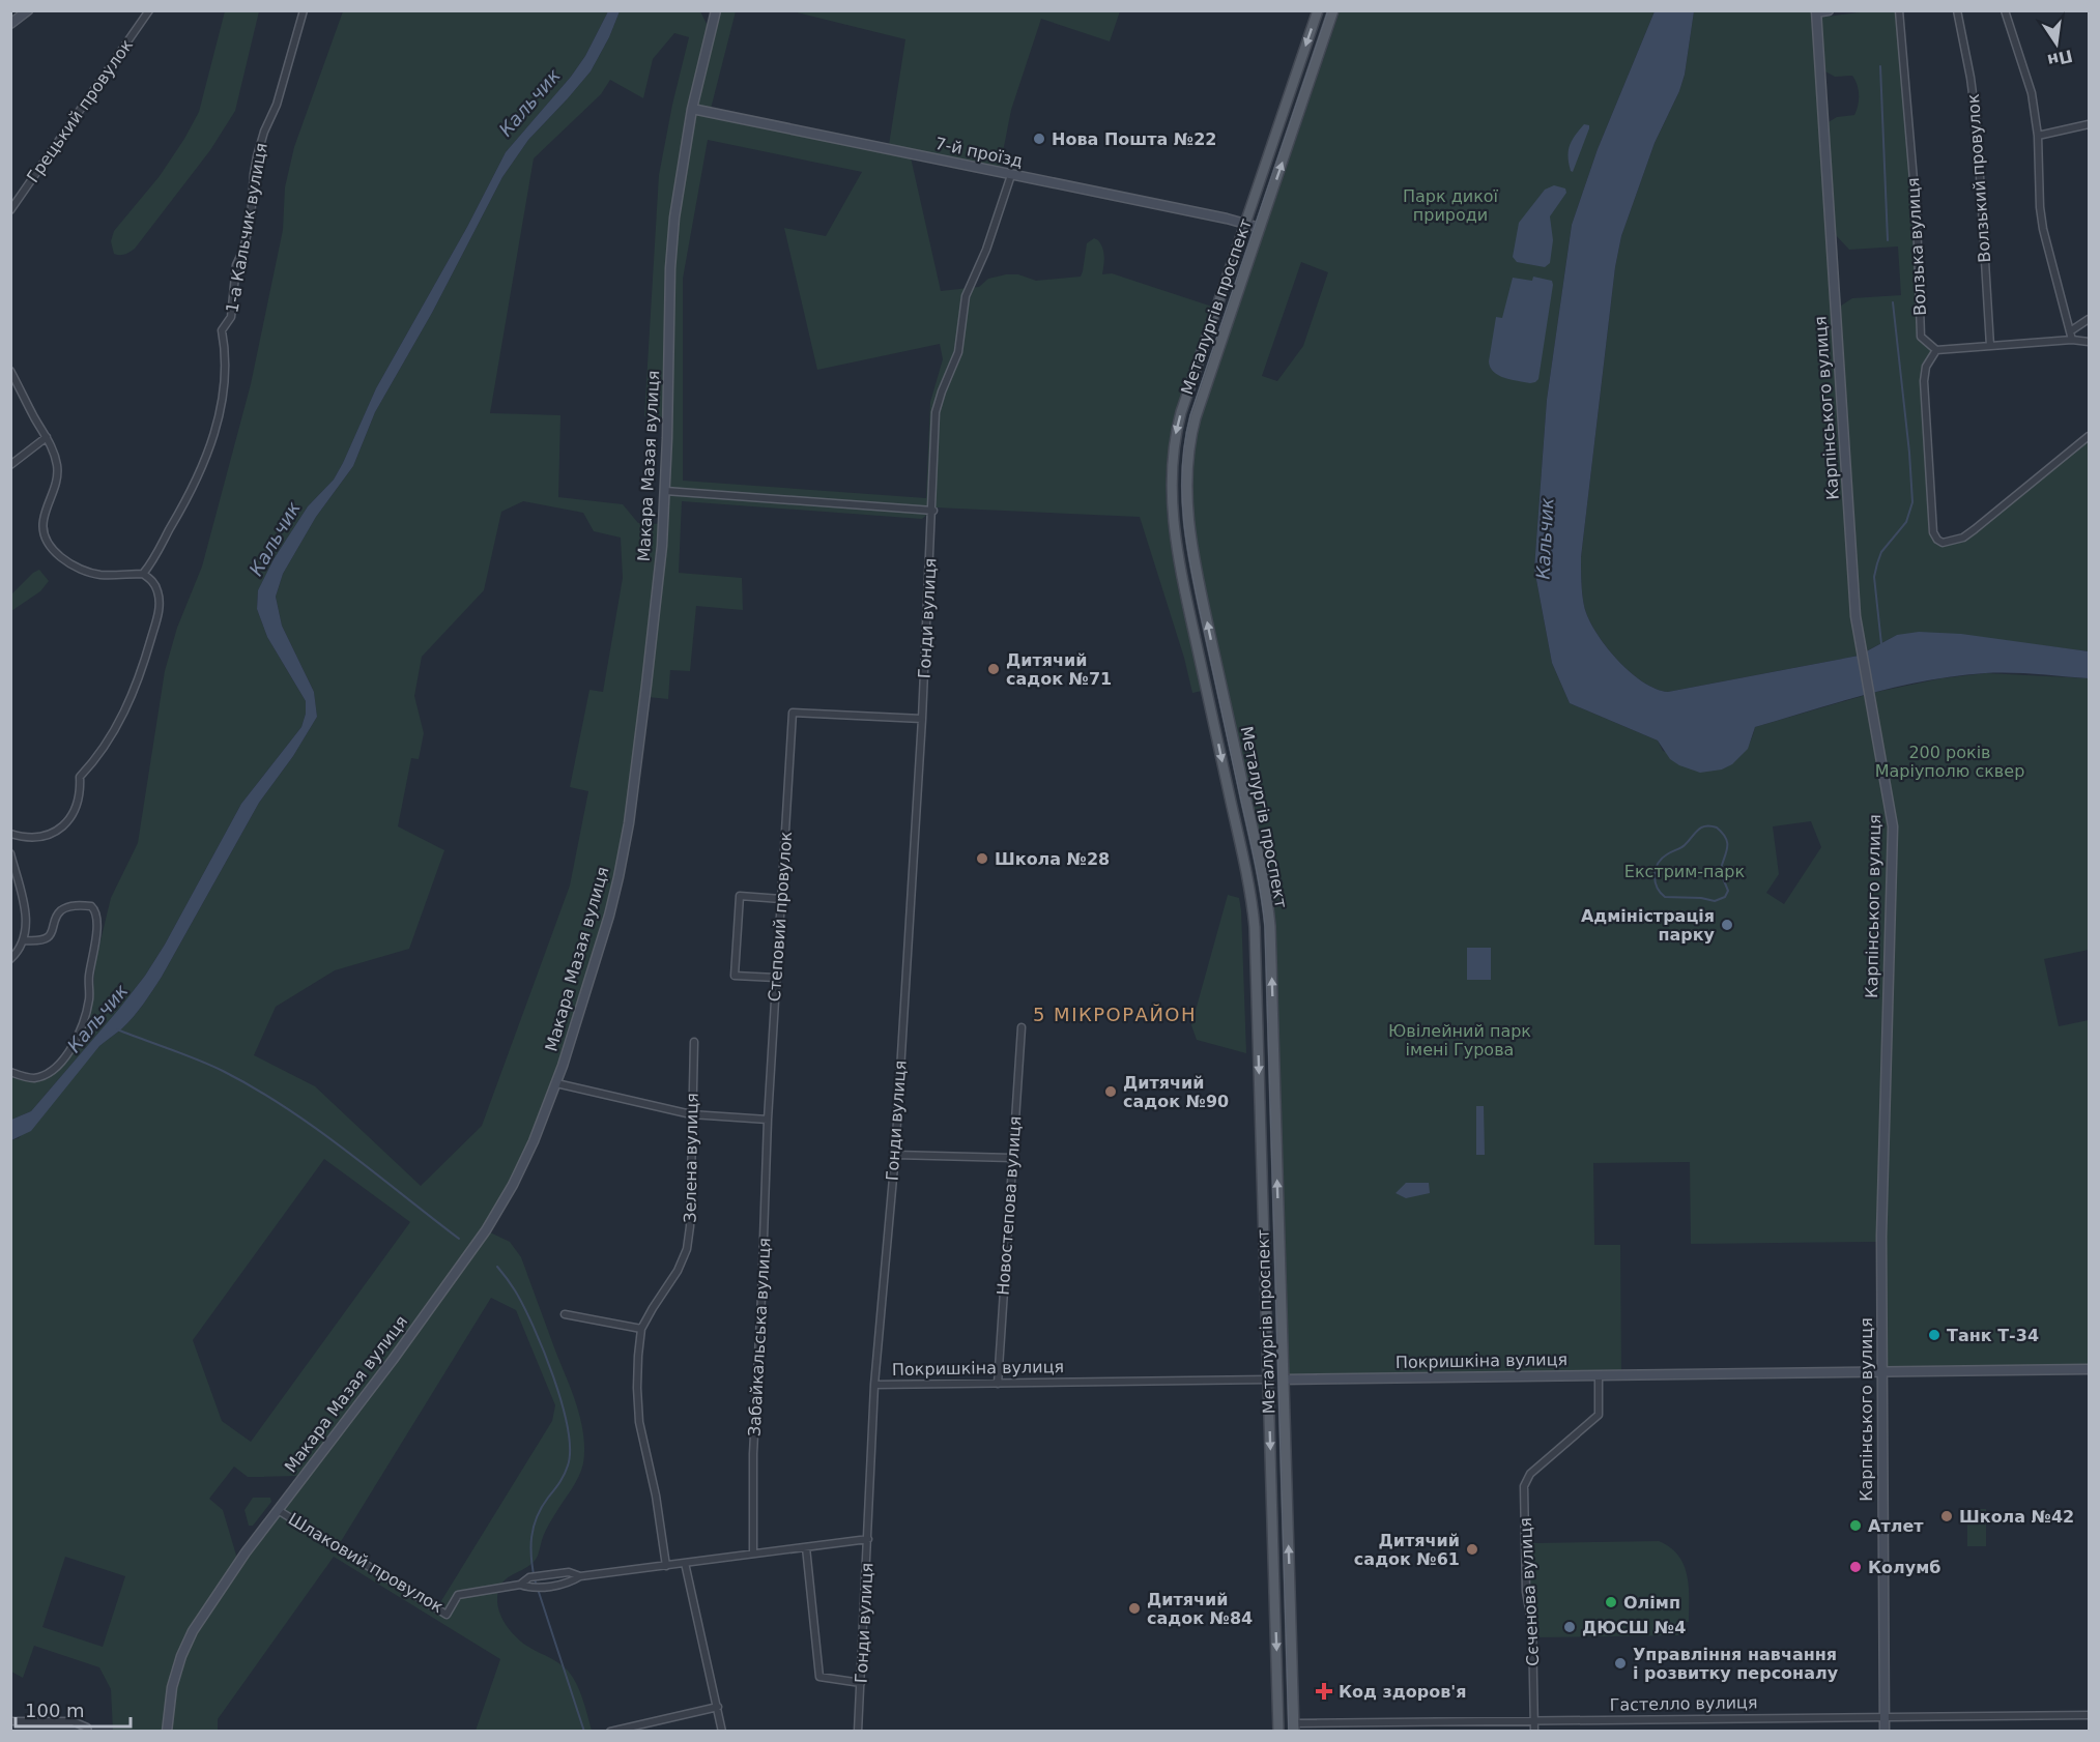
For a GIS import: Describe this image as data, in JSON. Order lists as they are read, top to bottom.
{
  "streets": {
    "main road": ["Металургів проспект", "Покришкіна вулиця", "Гастелло вулиця"],
    "street": [
      "Грецький провулок",
      "7-й проїзд",
      "Волзький провулок",
      "1-а Кальчик вулиця",
      "Волзька вулиця",
      "Карпінського вулиця",
      "Макара Мазая вулиця",
      "Гонди вулиця",
      "Степовий провулок",
      "Зелена вулиця",
      "Новостепова вулиця",
      "Забайкальська вулиця",
      "Шлаковий провулок",
      "Сєченова вулиця"
    ]
  },
  "crossings": [
    ["7-й проїзд", "Металургів проспект"],
    ["7-й проїзд", "Макара Мазая вулиця"],
    ["7-й проїзд", "Гонди вулиця"],
    ["Металургів проспект", "Покришкіна вулиця"],
    ["Металургів проспект", "Гастелло вулиця"],
    ["Карпінського вулиця", "Покришкіна вулиця"],
    ["Карпінського вулиця", "Гастелло вулиця"],
    ["Макара Мазая вулиця", "Шлаковий провулок"],
    ["Гонди вулиця", "Степовий провулок"],
    ["Гонди вулиця", "Покришкіна вулиця"],
    ["Гонди вулиця", "Шлаковий провулок"],
    ["Степовий провулок", "Забайкальська вулиця"],
    ["Новостепова вулиця", "Покришкіна вулиця"],
    ["Забайкальська вулиця", "Шлаковий провулок"],
    ["Покришкіна вулиця", "Сєченова вулиця"],
    ["Сєченова вулиця", "Гастелло вулиця"]
  ],
  "districts": ["5 МІКРОРАЙОН"],
  "water": ["Кальчик"],
  "parks": [
    "Парк дикої природи",
    "200 років Маріуполю сквер",
    "Екстрим-парк",
    "Ювілейний парк імені Гурова"
  ],
  "places": {
    "other": [
      "Нова Пошта №22",
      "Дитячий садок №71",
      "Школа №28",
      "Адміністрація парку",
      "Дитячий садок №90",
      "Танк Т-34",
      "Школа №42",
      "Атлет",
      "Дитячий садок №61",
      "Колумб",
      "Олімп",
      "Дитячий садок №84",
      "ДЮСШ №4",
      "Управління навчання і розвитку персоналу"
    ],
    "health": ["Код здоров'я"]
  },
  "scale_bar": "100 m",
  "north": "bottom"
}
